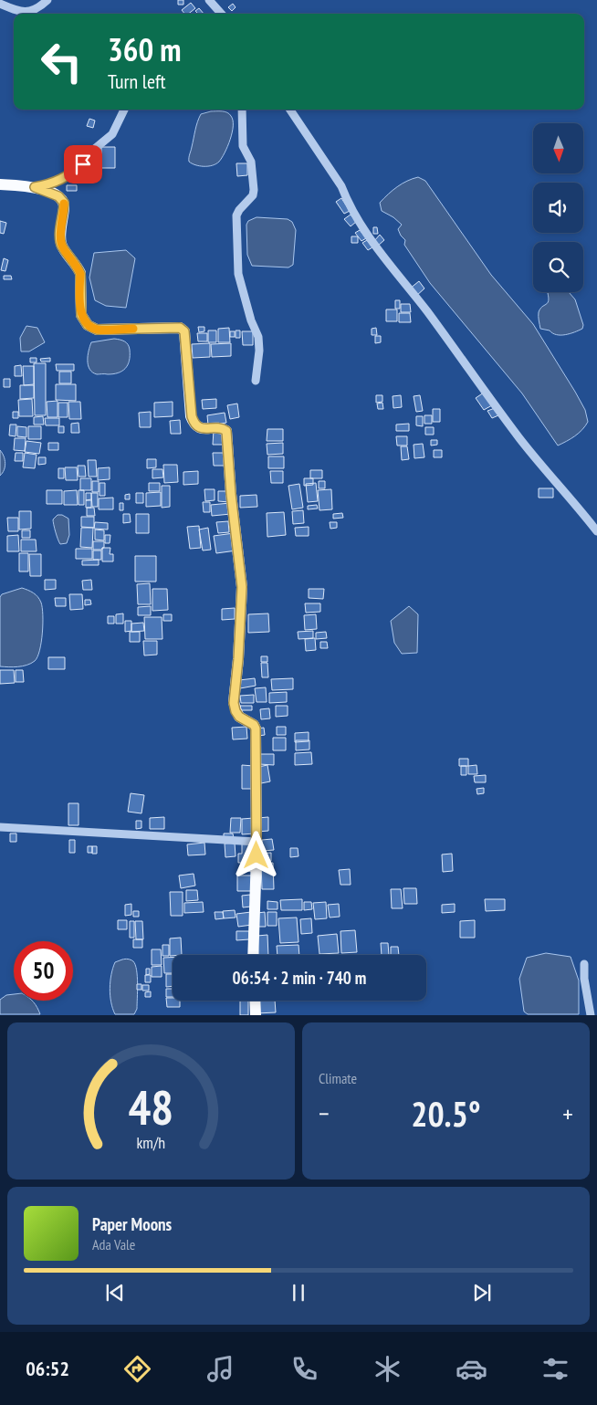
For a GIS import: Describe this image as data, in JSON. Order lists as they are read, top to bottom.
{
  "north": "bottom",
  "page": {
    "turn": ["360 m", "Turn left"],
    "limit": "50",
    "trip": "06:54 · 2 min · 740 m",
    "tile": "Climate",
    "heat": ["−", "20.5°", "+"],
    "song": ["Paper Moons", "Ada Vale"],
    "tabs": "06:52",
    "gauge": ["48", "km/h"]
  }
}
